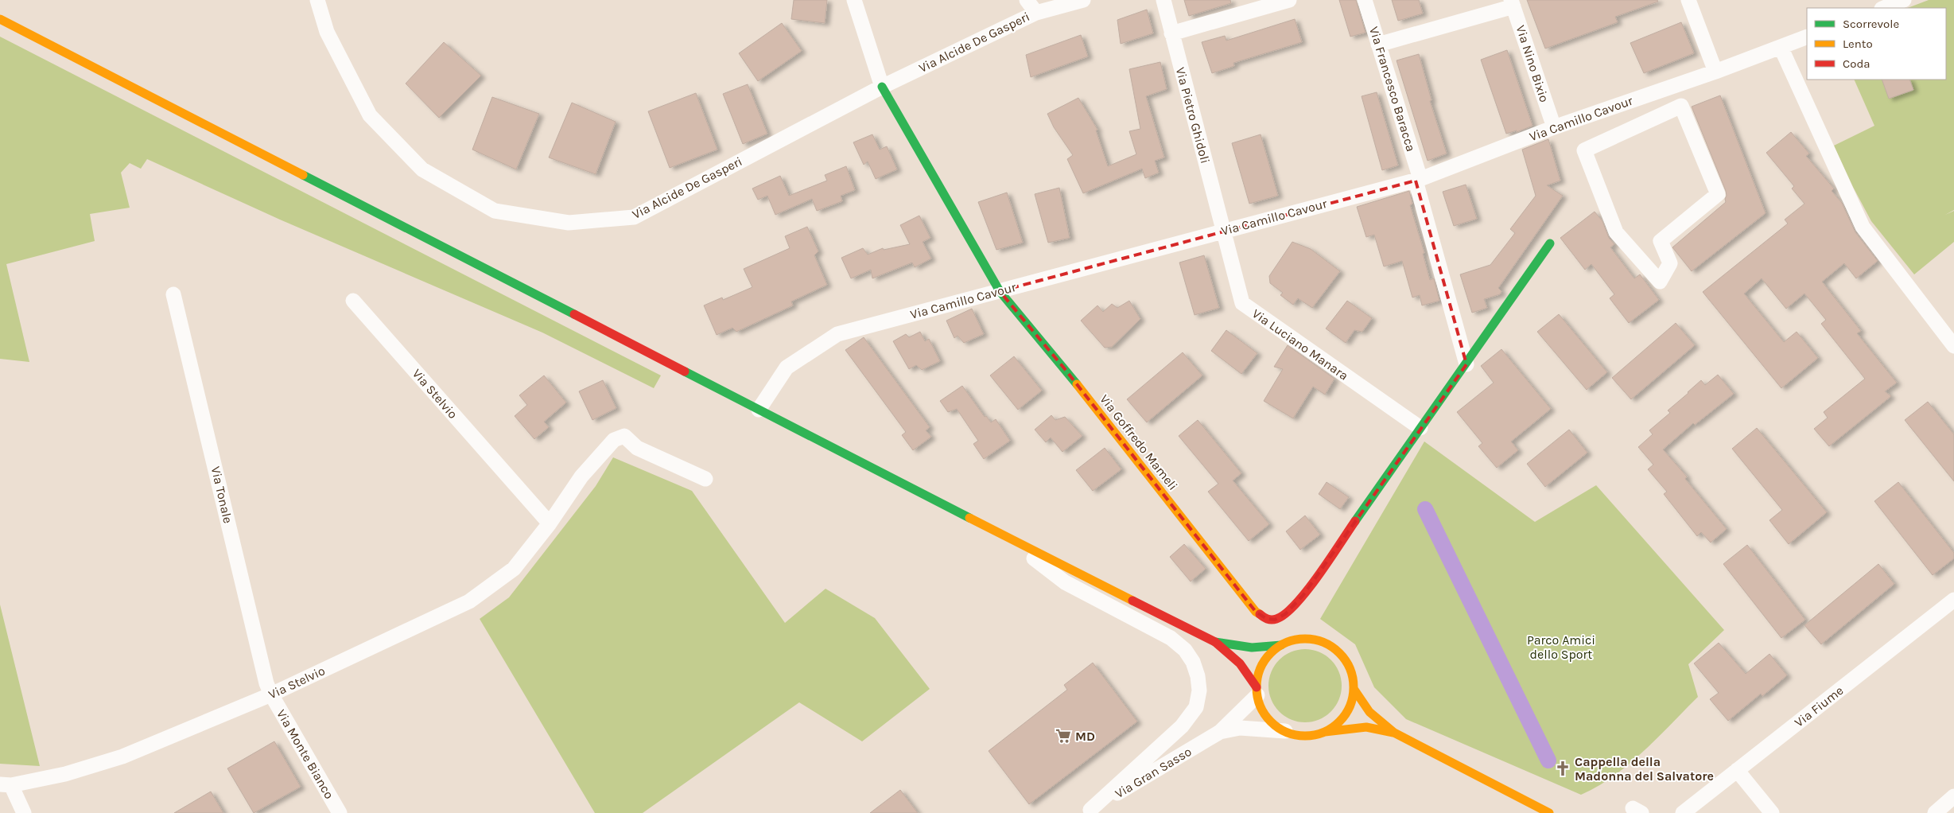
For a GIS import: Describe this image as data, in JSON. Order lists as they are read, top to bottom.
{
  "streets": {
    "main road": ["Via Goffredo Mameli"],
    "street": [
      "Via Alcide De Gasperi",
      "Via Nino Bixio",
      "Via Francesco Baracca",
      "Via Pietro Ghidoli",
      "Via Camillo Cavour",
      "Via Luciano Manara",
      "Via Stelvio",
      "Via Tonale",
      "Via Fiume",
      "Via Monte Bianco",
      "Via Gran Sasso"
    ]
  },
  "crossings": [
    ["Via Alcide De Gasperi", "Via Goffredo Mameli"],
    ["Via Nino Bixio", "Via Camillo Cavour"],
    ["Via Francesco Baracca", "Via Camillo Cavour"],
    ["Via Pietro Ghidoli", "Via Camillo Cavour"],
    ["Via Pietro Ghidoli", "Via Luciano Manara"],
    ["Via Camillo Cavour", "Via Luciano Manara"],
    ["Via Camillo Cavour", "Via Goffredo Mameli"],
    ["Via Luciano Manara", "Via Goffredo Mameli"],
    ["Via Stelvio", "Via Tonale"],
    ["Via Stelvio", "Via Monte Bianco"],
    ["Via Tonale", "Via Monte Bianco"]
  ],
  "parks": ["Parco Amici dello Sport"],
  "places": {
    "supermarket": ["MD"],
    "church": ["Cappella della Madonna del Salvatore"]
  },
  "legend": ["Scorrevole", "Lento", "Coda"]
}
